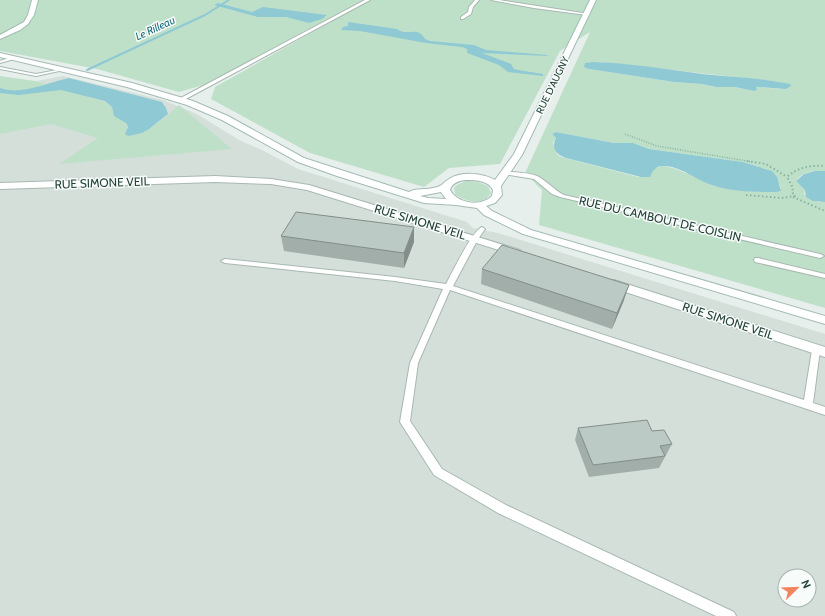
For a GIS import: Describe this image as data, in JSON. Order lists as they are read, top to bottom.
{
  "streets": {
    "main road": ["RUE D'AUGNY", "RUE SIMONE VEIL"],
    "lane": ["RUE DU CAMBOUT DE COISLIN"]
  },
  "crossings": [
    ["RUE D'AUGNY", "RUE DU CAMBOUT DE COISLIN"]
  ],
  "water": ["Le Rilleau"],
  "north": "top right"
}
